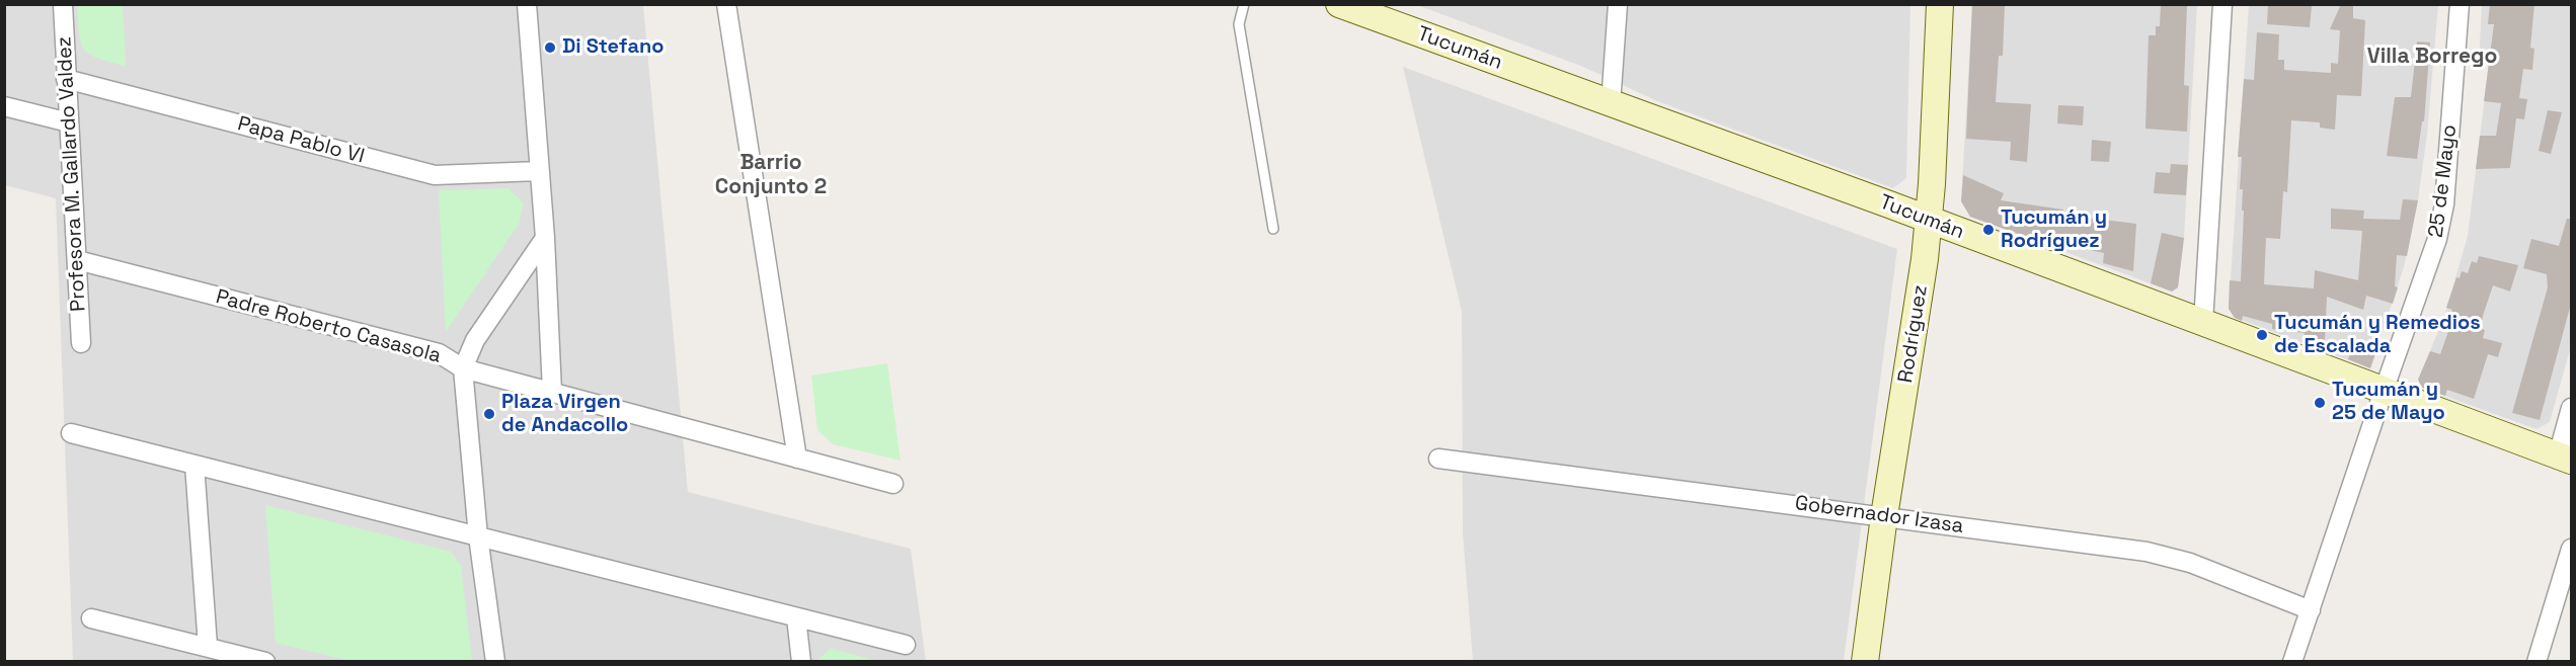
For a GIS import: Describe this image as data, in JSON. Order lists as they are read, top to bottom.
{
  "streets": {
    "main road": ["Tucumán", "Rodríguez"],
    "street": [
      "Papa Pablo VI",
      "Profesora M. Gallardo Valdez",
      "25 de Mayo",
      "Padre Roberto Casasola",
      "Gobernador Izasa"
    ]
  },
  "crossings": [
    ["Tucumán", "25 de Mayo"],
    ["Tucumán", "Rodríguez"],
    ["Papa Pablo VI", "Profesora M. Gallardo Valdez"],
    ["Profesora M. Gallardo Valdez", "Padre Roberto Casasola"],
    ["25 de Mayo", "Gobernador Izasa"],
    ["Rodríguez", "Gobernador Izasa"]
  ],
  "districts": ["Villa Borrego", "Barrio Conjunto 2"],
  "places": [
    "Di Stefano",
    "Tucumán y Rodríguez",
    "Tucumán y Remedios de Escalada",
    "Tucumán y 25 de Mayo",
    "Plaza Virgen de Andacollo"
  ]
}
